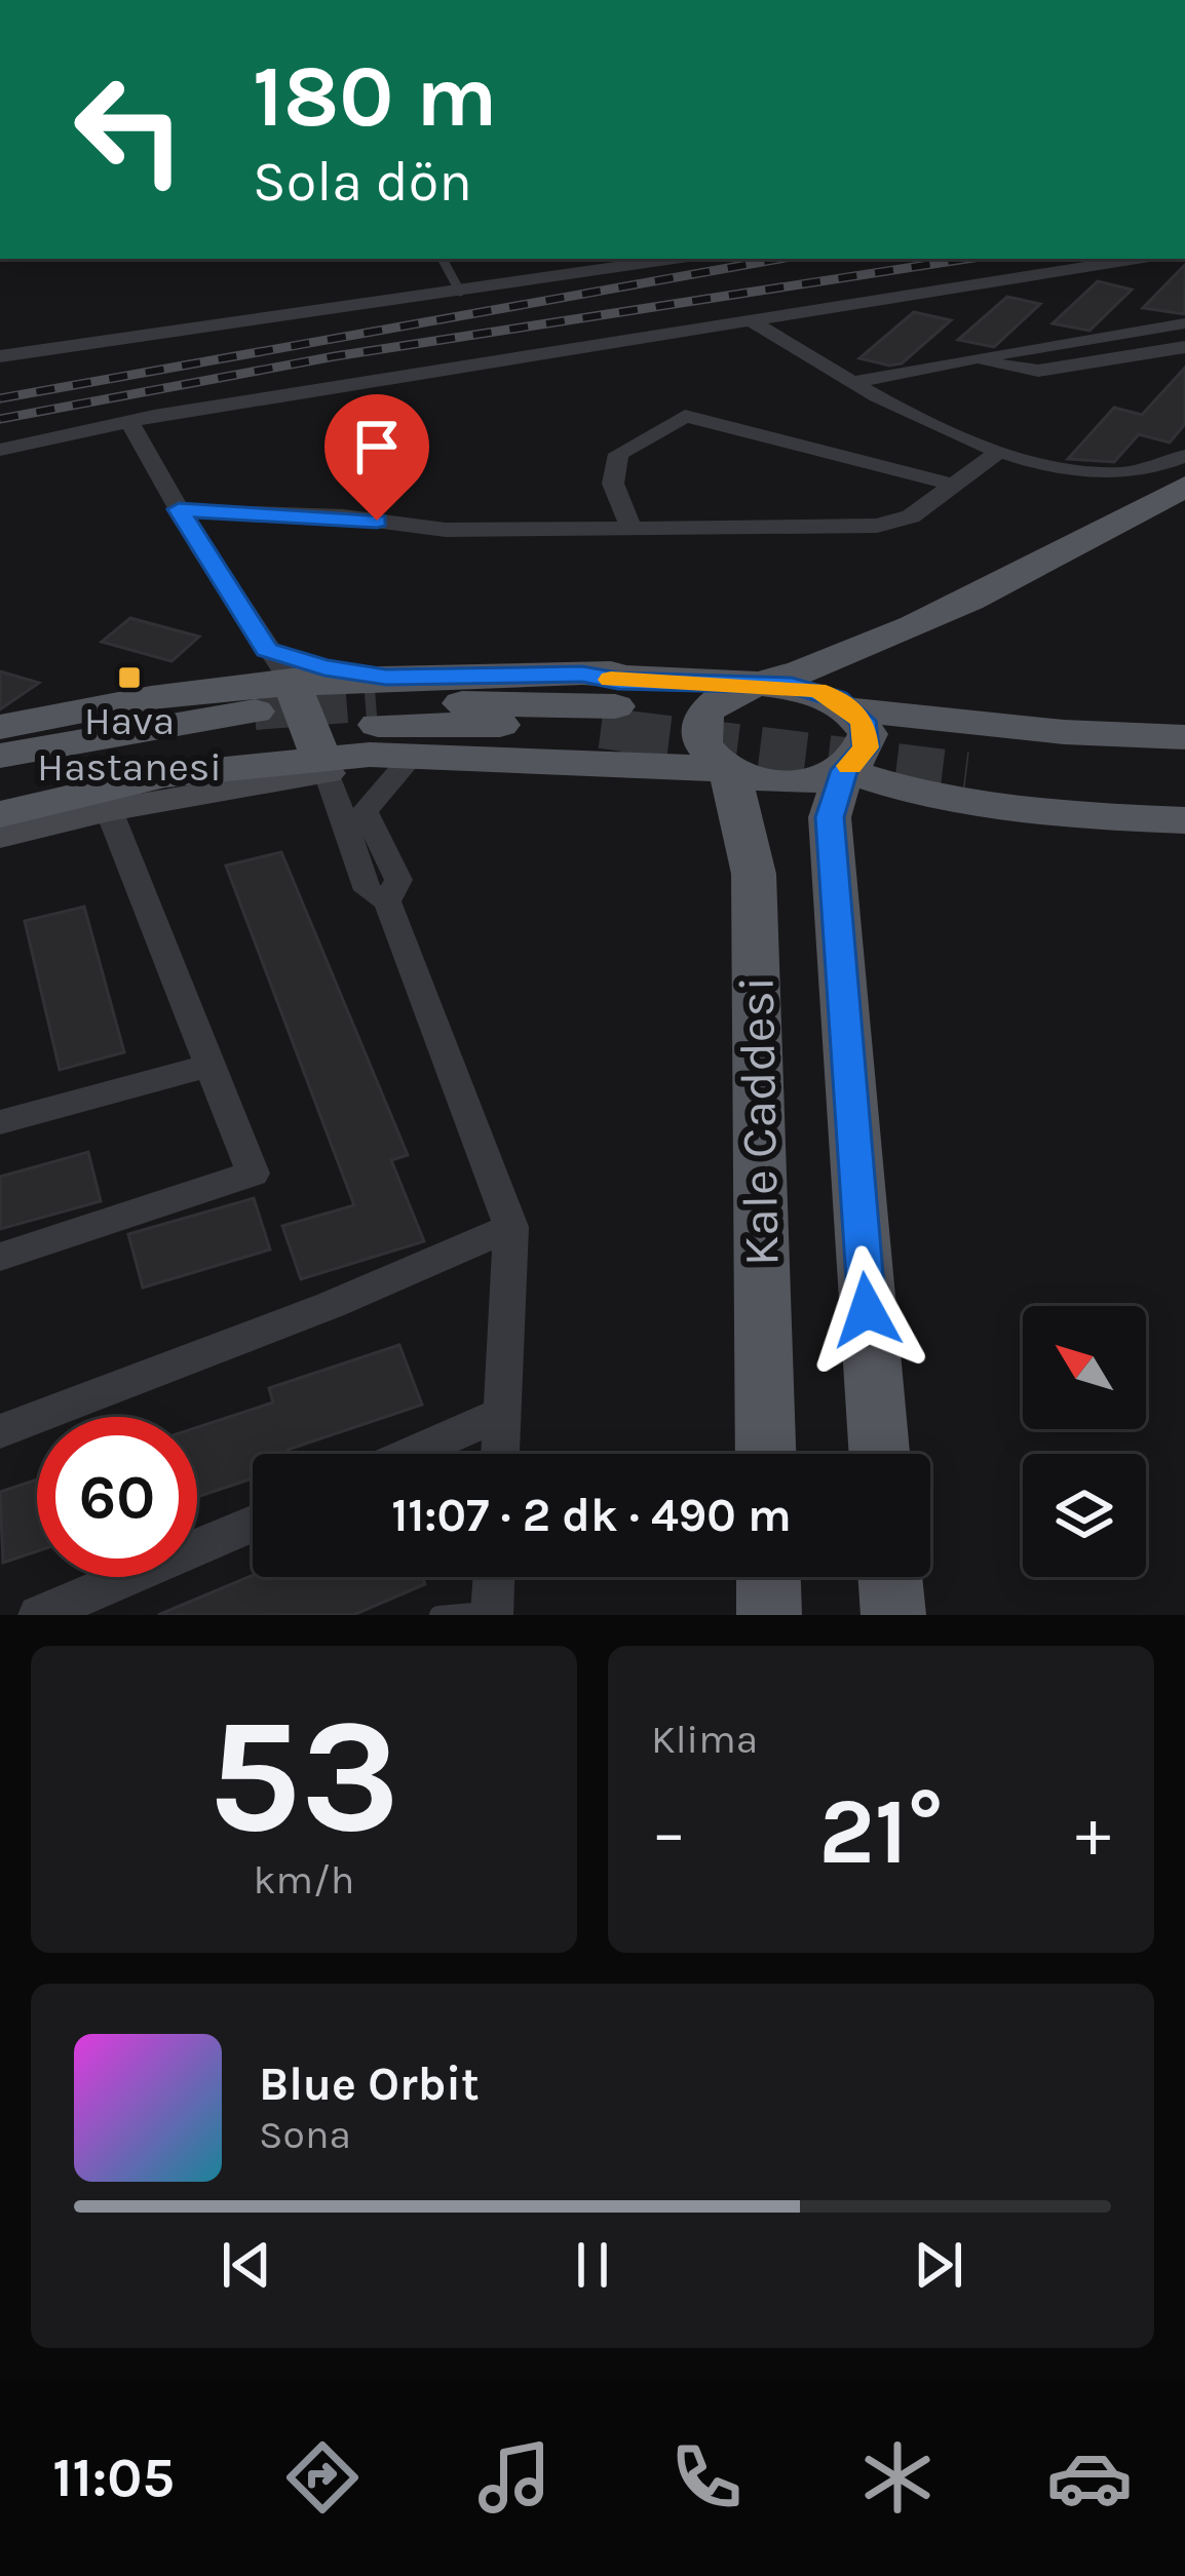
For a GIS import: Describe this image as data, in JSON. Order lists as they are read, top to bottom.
{
  "streets": {
    "main road": ["Kale Caddesi"]
  },
  "places": {
    "transit": ["Hava Hastanesi"]
  },
  "north": "top left",
  "page": {
    "turn": ["180 m", "Sola dön"],
    "limit": "60",
    "trip": "11:07 · 2 dk · 490 m",
    "tile": [
      ["53", "km/h"],
      "Klima"
    ],
    "heat": ["−", "21°", "+"],
    "song": ["Blue Orbit", "Sona"],
    "tabs": "11:05"
  }
}
